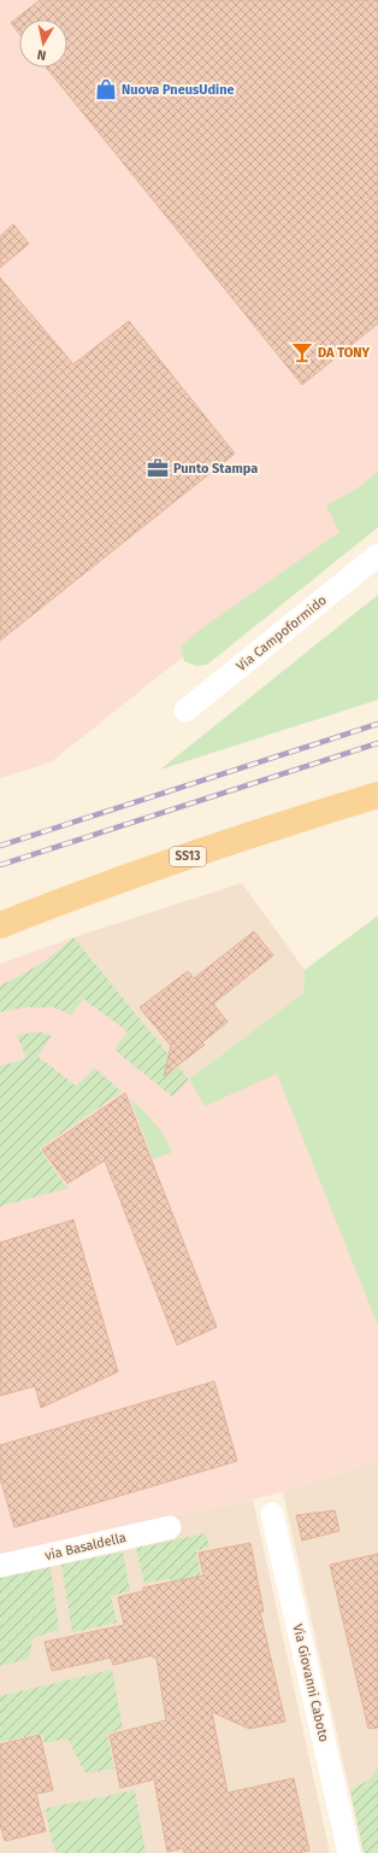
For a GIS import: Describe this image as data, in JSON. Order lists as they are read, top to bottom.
{
  "streets": {
    "main road": ["SS13"],
    "street": ["Via Campoformido", "via Basaldella", "Via Giovanni Caboto"]
  },
  "places": {
    "shop": ["Nuova PneusUdine"],
    "bar": ["DA TONY"],
    "office": ["Punto Stampa"]
  },
  "north": "bottom"
}
